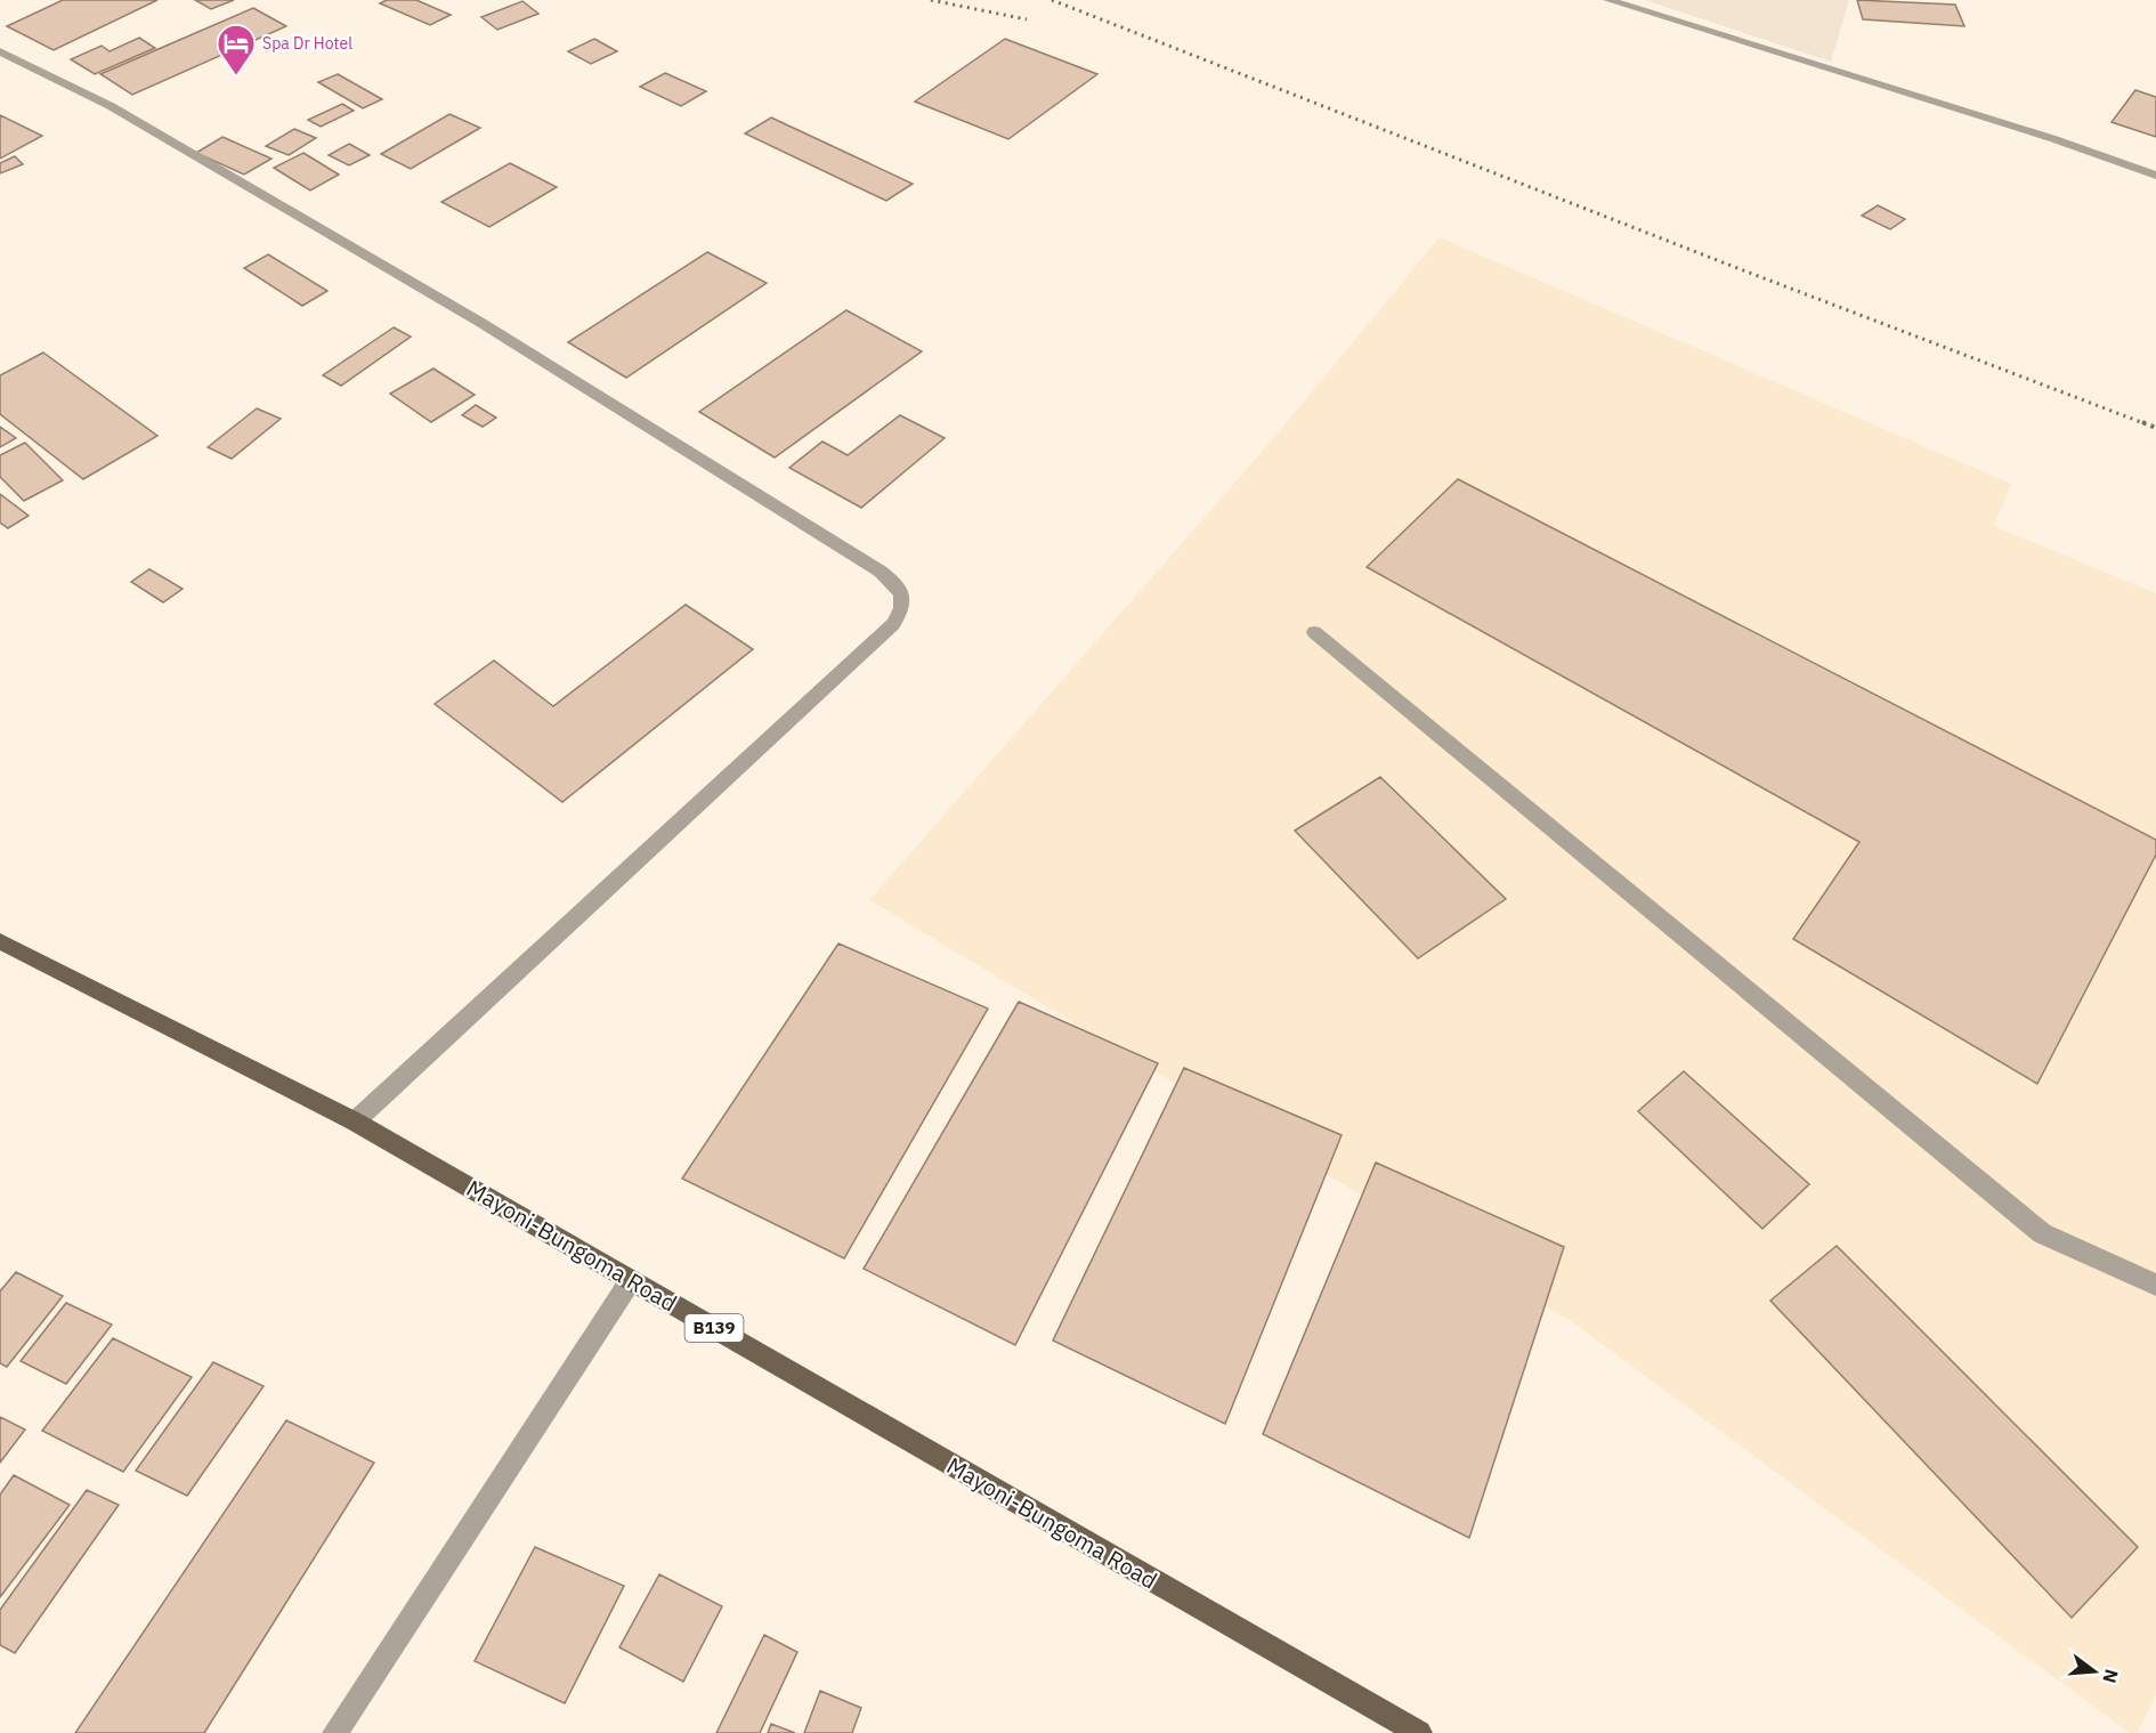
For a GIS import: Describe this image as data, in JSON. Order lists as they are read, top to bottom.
{
  "streets": {
    "main road": ["Mayoni-Bungoma Road", "B139"]
  },
  "places": {
    "hotel": ["Spa Dr Hotel"]
  },
  "north": "right"
}
